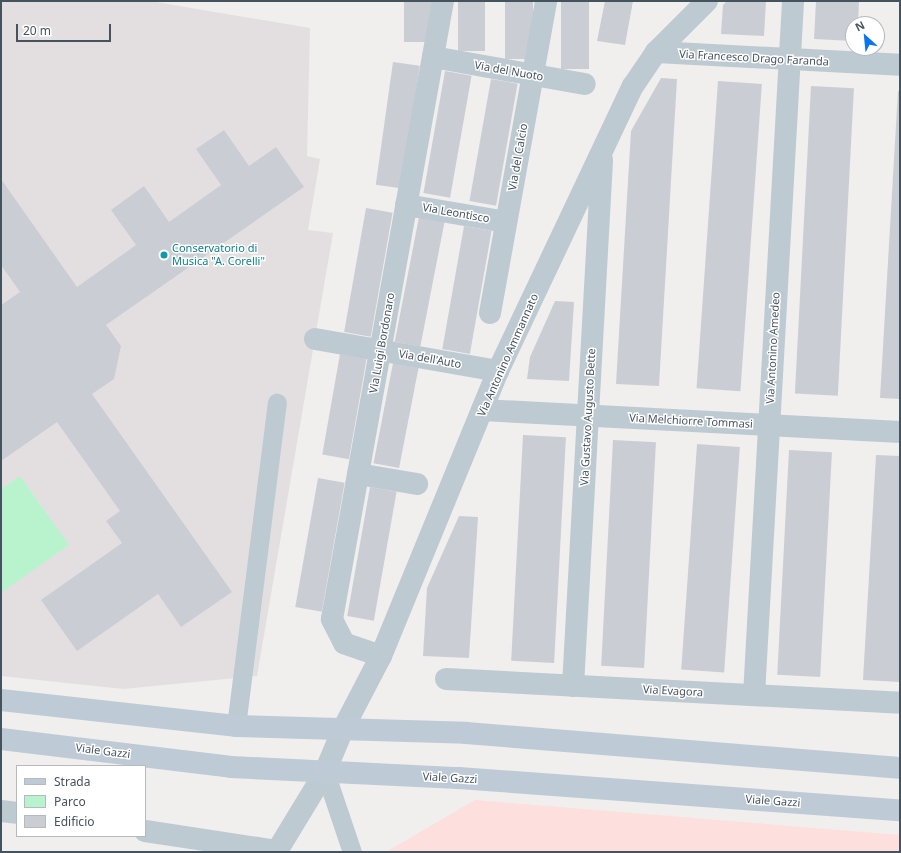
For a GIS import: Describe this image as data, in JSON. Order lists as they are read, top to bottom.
{
  "streets": {
    "main road": ["Viale Gazzi"],
    "street": [
      "Via Francesco Drago Faranda",
      "Via del Nuoto",
      "Via del Calcio",
      "Via Leontisco",
      "Via Luigi Bordonaro",
      "Via Antonino Amedeo",
      "Via Antonino Ammannato",
      "Via dell'Auto",
      "Via Gustavo Augusto Bette",
      "Via Melchiorre Tommasi",
      "Via Evagora"
    ]
  },
  "crossings": [
    ["Via Francesco Drago Faranda", "Via Antonino Amedeo"],
    ["Via Francesco Drago Faranda", "Via Antonino Ammannato"],
    ["Via del Nuoto", "Via del Calcio"],
    ["Via del Nuoto", "Via Luigi Bordonaro"],
    ["Via del Calcio", "Via Leontisco"],
    ["Via Leontisco", "Via Luigi Bordonaro"],
    ["Via Luigi Bordonaro", "Via Antonino Ammannato"],
    ["Via Luigi Bordonaro", "Via dell'Auto"],
    ["Via Antonino Amedeo", "Via Melchiorre Tommasi"],
    ["Via Antonino Amedeo", "Via Evagora"],
    ["Via Antonino Ammannato", "Via dell'Auto"],
    ["Via Antonino Ammannato", "Via Gustavo Augusto Bette"],
    ["Via Antonino Ammannato", "Via Melchiorre Tommasi"],
    ["Via Antonino Ammannato", "Viale Gazzi"],
    ["Via Gustavo Augusto Bette", "Via Melchiorre Tommasi"],
    ["Via Gustavo Augusto Bette", "Via Evagora"]
  ],
  "places": ["Conservatorio di Musica \"A. Corelli\""],
  "legend": ["Strada", "Parco", "Edificio"],
  "scale_bar": "20 m",
  "north": "top left"
}
